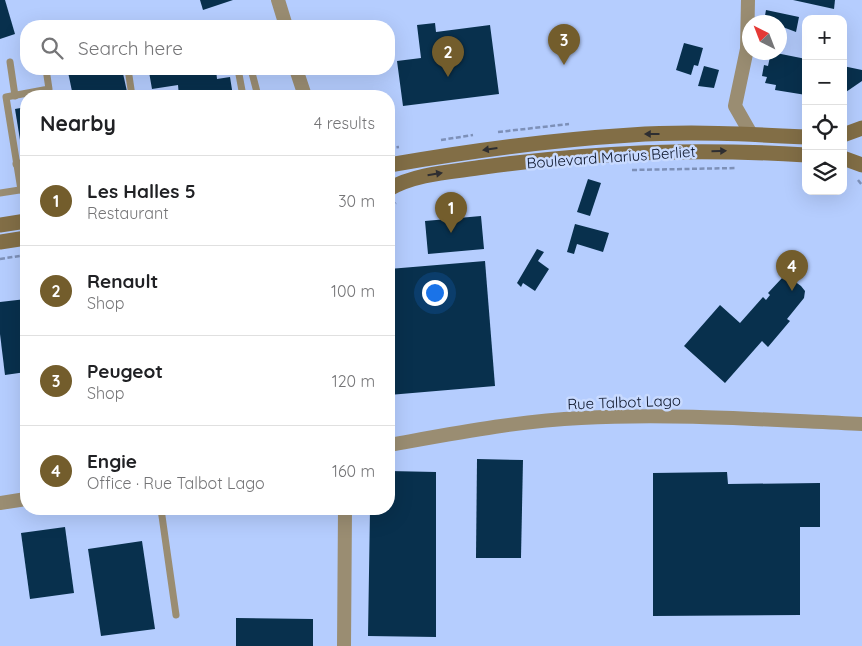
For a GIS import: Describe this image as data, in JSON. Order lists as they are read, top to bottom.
{
  "streets": {
    "main road": ["Boulevard Marius Berliet"],
    "street": ["Rue Talbot Lago"]
  },
  "north": "top left",
  "page": {
    "map_buttons": ["+", "−"],
    "search": "Search here",
    "pins": [
      "3",
      "2",
      "1",
      "4"
    ],
    "heading": ["Nearby", "4 results"],
    "list": [
      {
        "mark": "1",
        "name": "Les Halles 5",
        "note": "Restaurant",
        "value": "30 m"
      },
      {
        "mark": "2",
        "name": "Renault",
        "note": "Shop",
        "value": "100 m"
      },
      {
        "mark": "3",
        "name": "Peugeot",
        "note": "Shop",
        "value": "120 m"
      },
      {
        "mark": "4",
        "name": "Engie",
        "note": "Office · Rue Talbot Lago",
        "value": "160 m"
      }
    ]
  }
}
